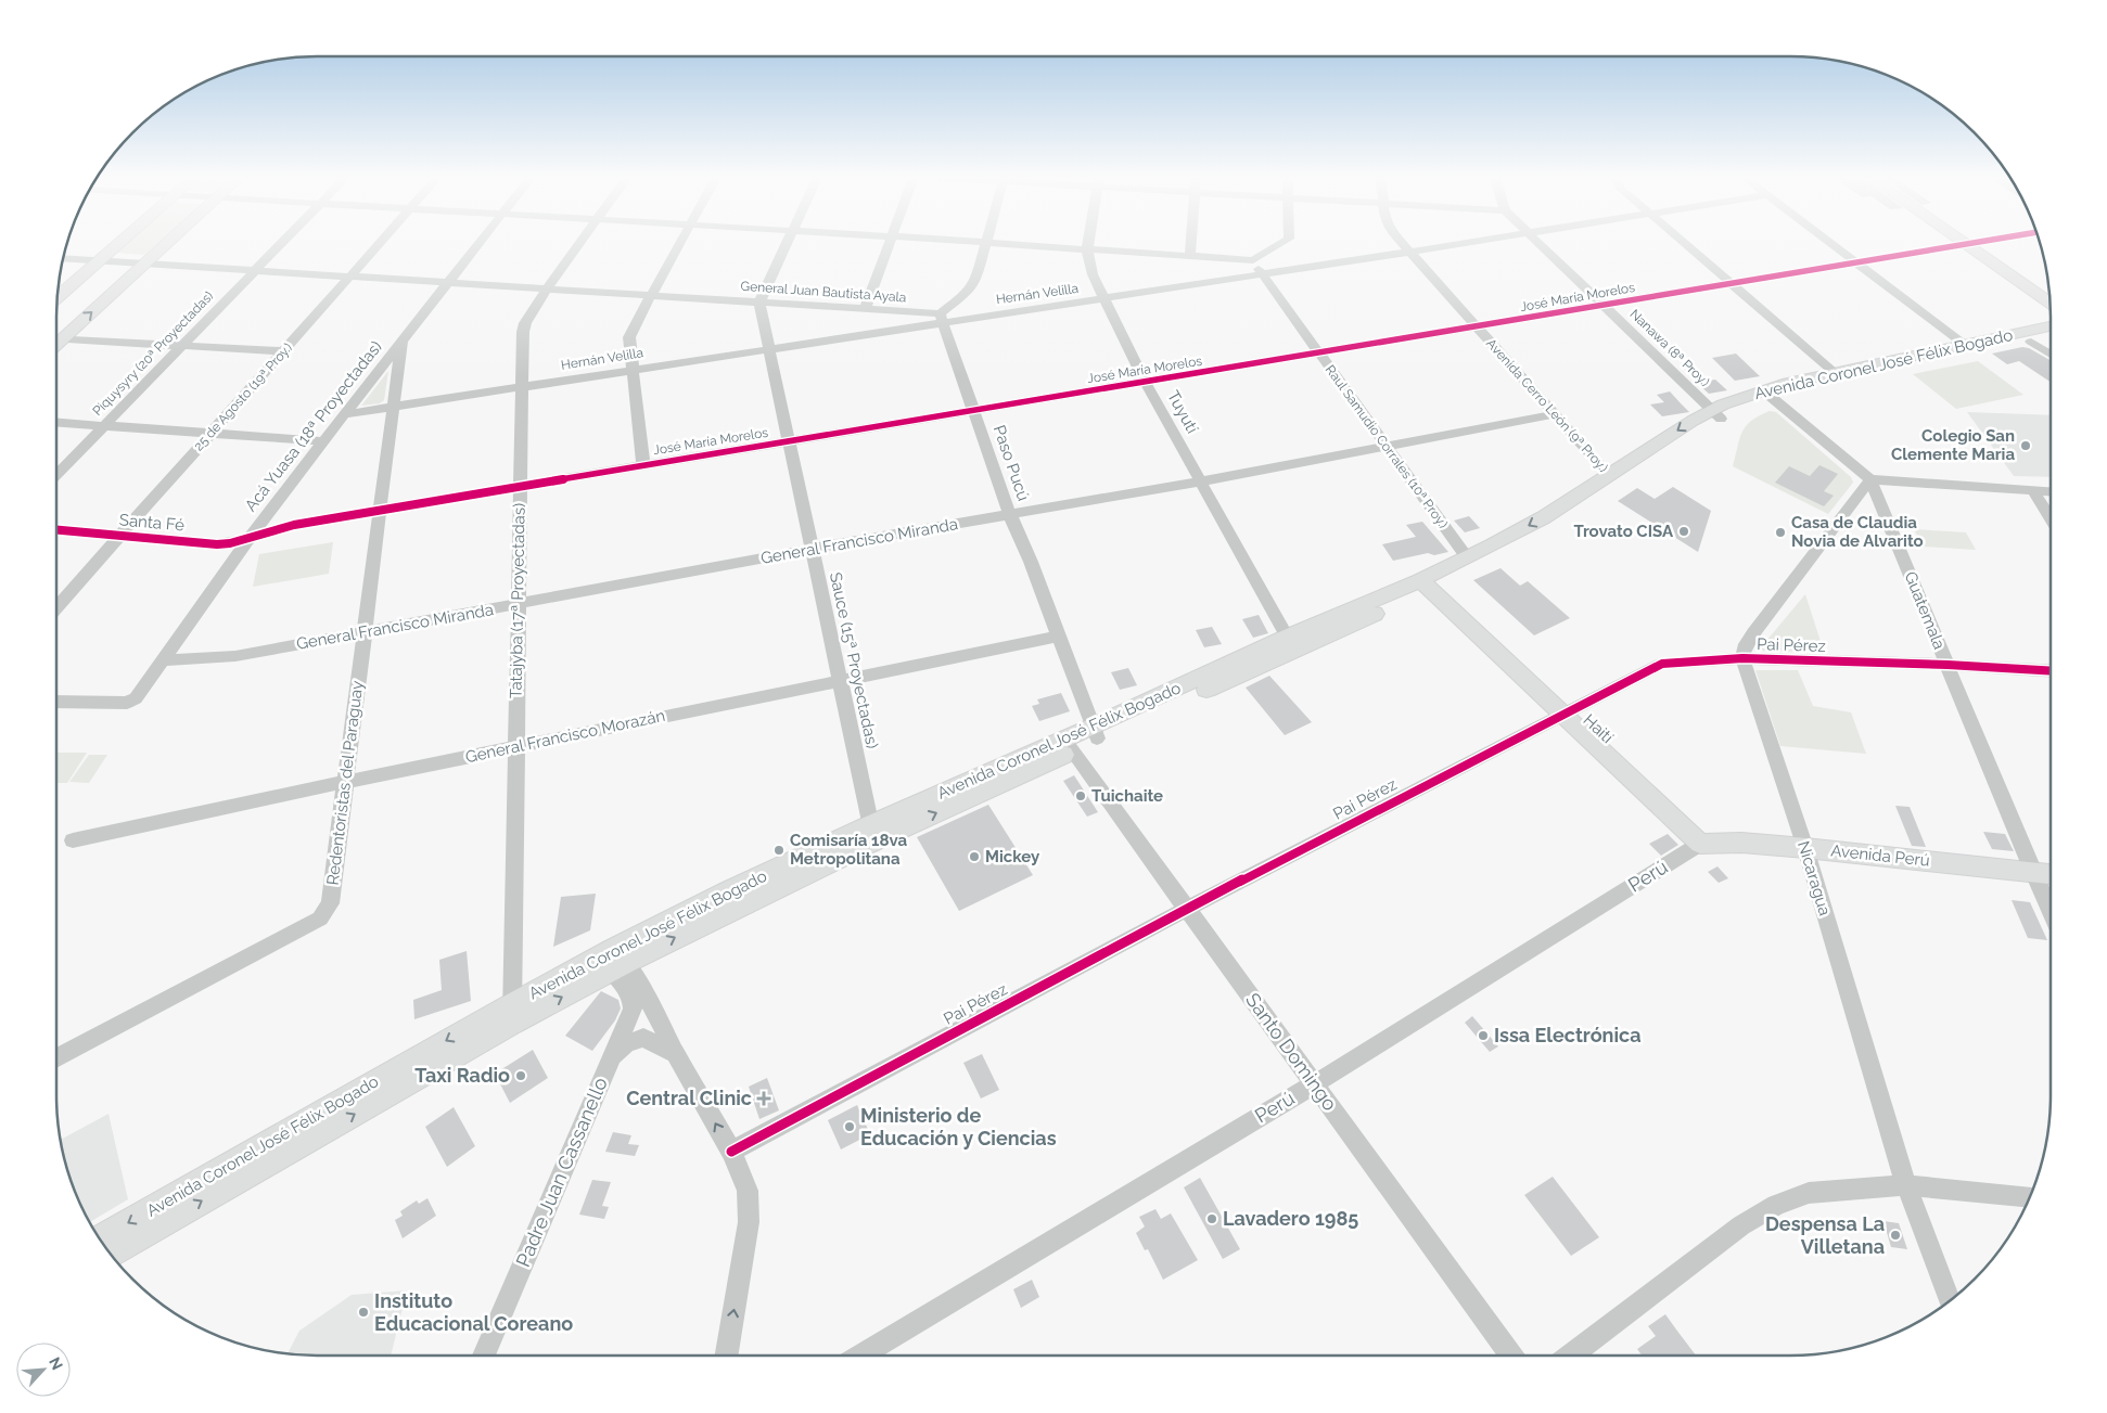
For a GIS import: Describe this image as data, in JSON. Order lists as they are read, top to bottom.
{
  "streets": {
    "main road": ["Avenida Coronel José Félix Bogado", "Haití", "Avenida Perú"],
    "street": [
      "General Juan Bautista Ayala",
      "Hernán Velilla",
      "José María Morelos",
      "Nanawa (8ª Proy.)",
      "Piquysyry (20ª Proyectadas)",
      "25 de Agosto (19ª Proy.)",
      "Avenida Cerro León (9ª Proy.)",
      "Tuyutí",
      "Acá Yuasa (18ª Proyectadas)",
      "Raul Samudio Corrales (10ª Proy.)",
      "Paso Pucú",
      "Santa Fé",
      "General Francisco Miranda",
      "Tatajyba (17ª Proyectadas)",
      "Guatemala",
      "Pai Pérez",
      "Sauce (15ª Proyectadas)",
      "General Francisco Morazán",
      "Redentoristas del Paraguay",
      "Perú",
      "Nicaragua",
      "Santo Domingo",
      "Padre Juan Cassanello"
    ]
  },
  "crossings": [
    ["General Juan Bautista Ayala", "Hernán Velilla"],
    ["General Juan Bautista Ayala", "Piquysyry (20ª Proyectadas)"],
    ["General Juan Bautista Ayala", "25 de Agosto (19ª Proy.)"],
    ["General Juan Bautista Ayala", "Acá Yuasa (18ª Proyectadas)"],
    ["General Juan Bautista Ayala", "Paso Pucú"],
    ["General Juan Bautista Ayala", "Tatajyba (17ª Proyectadas)"],
    ["General Juan Bautista Ayala", "Sauce (15ª Proyectadas)"],
    ["Hernán Velilla", "Avenida Cerro León (9ª Proy.)"],
    ["Hernán Velilla", "Tuyutí"],
    ["Hernán Velilla", "Acá Yuasa (18ª Proyectadas)"],
    ["Hernán Velilla", "Raul Samudio Corrales (10ª Proy.)"],
    ["Hernán Velilla", "Paso Pucú"],
    ["Hernán Velilla", "Tatajyba (17ª Proyectadas)"],
    ["Hernán Velilla", "Sauce (15ª Proyectadas)"],
    ["Hernán Velilla", "Redentoristas del Paraguay"],
    ["José María Morelos", "Nanawa (8ª Proy.)"],
    ["José María Morelos", "Avenida Cerro León (9ª Proy.)"],
    ["José María Morelos", "Tuyutí"],
    ["José María Morelos", "Acá Yuasa (18ª Proyectadas)"],
    ["José María Morelos", "Raul Samudio Corrales (10ª Proy.)"],
    ["José María Morelos", "Paso Pucú"],
    ["José María Morelos", "Santa Fé"],
    ["José María Morelos", "Tatajyba (17ª Proyectadas)"],
    ["José María Morelos", "Sauce (15ª Proyectadas)"],
    ["José María Morelos", "Redentoristas del Paraguay"],
    ["Nanawa (8ª Proy.)", "Avenida Coronel José Félix Bogado"],
    ["Avenida Coronel José Félix Bogado", "Avenida Cerro León (9ª Proy.)"],
    ["Avenida Coronel José Félix Bogado", "Tuyutí"],
    ["Avenida Coronel José Félix Bogado", "Raul Samudio Corrales (10ª Proy.)"],
    ["Avenida Coronel José Félix Bogado", "Paso Pucú"],
    ["Avenida Coronel José Félix Bogado", "Tatajyba (17ª Proyectadas)"],
    ["Avenida Coronel José Félix Bogado", "Guatemala"],
    ["Avenida Coronel José Félix Bogado", "Sauce (15ª Proyectadas)"],
    ["Avenida Coronel José Félix Bogado", "Haití"],
    ["Avenida Coronel José Félix Bogado", "Santo Domingo"],
    ["Avenida Coronel José Félix Bogado", "Padre Juan Cassanello"],
    ["25 de Agosto (19ª Proy.)", "Santa Fé"],
    ["Avenida Cerro León (9ª Proy.)", "General Francisco Miranda"],
    ["Tuyutí", "General Francisco Miranda"],
    ["Acá Yuasa (18ª Proyectadas)", "Santa Fé"],
    ["Acá Yuasa (18ª Proyectadas)", "General Francisco Miranda"],
    ["Acá Yuasa (18ª Proyectadas)", "Redentoristas del Paraguay"],
    ["Raul Samudio Corrales (10ª Proy.)", "General Francisco Miranda"],
    ["Paso Pucú", "General Francisco Miranda"],
    ["Paso Pucú", "General Francisco Morazán"],
    ["General Francisco Miranda", "Tatajyba (17ª Proyectadas)"],
    ["General Francisco Miranda", "Sauce (15ª Proyectadas)"],
    ["General Francisco Miranda", "Redentoristas del Paraguay"],
    ["Tatajyba (17ª Proyectadas)", "General Francisco Morazán"],
    ["Guatemala", "Pai Pérez"],
    ["Guatemala", "Avenida Perú"],
    ["Pai Pérez", "Haití"],
    ["Pai Pérez", "Nicaragua"],
    ["Pai Pérez", "Santo Domingo"],
    ["Sauce (15ª Proyectadas)", "General Francisco Morazán"],
    ["Haití", "Avenida Perú"],
    ["Haití", "Perú"],
    ["General Francisco Morazán", "Redentoristas del Paraguay"],
    ["Avenida Perú", "Perú"],
    ["Avenida Perú", "Nicaragua"],
    ["Perú", "Santo Domingo"]
  ],
  "places": {
    "other": [
      "Colegio San Clemente Maria",
      "Trovato CISA",
      "Casa de Claudia Novia de Alvarito",
      "Tuichaite",
      "Comisaría 18va Metropolitana",
      "Mickey",
      "Issa Electrónica",
      "Taxi Radio",
      "Ministerio de Educación y Ciencias",
      "Lavadero 1985",
      "Despensa La Villetana",
      "Instituto Educacional Coreano"
    ],
    "health": ["Central Clinic"]
  },
  "north": "top right"
}
